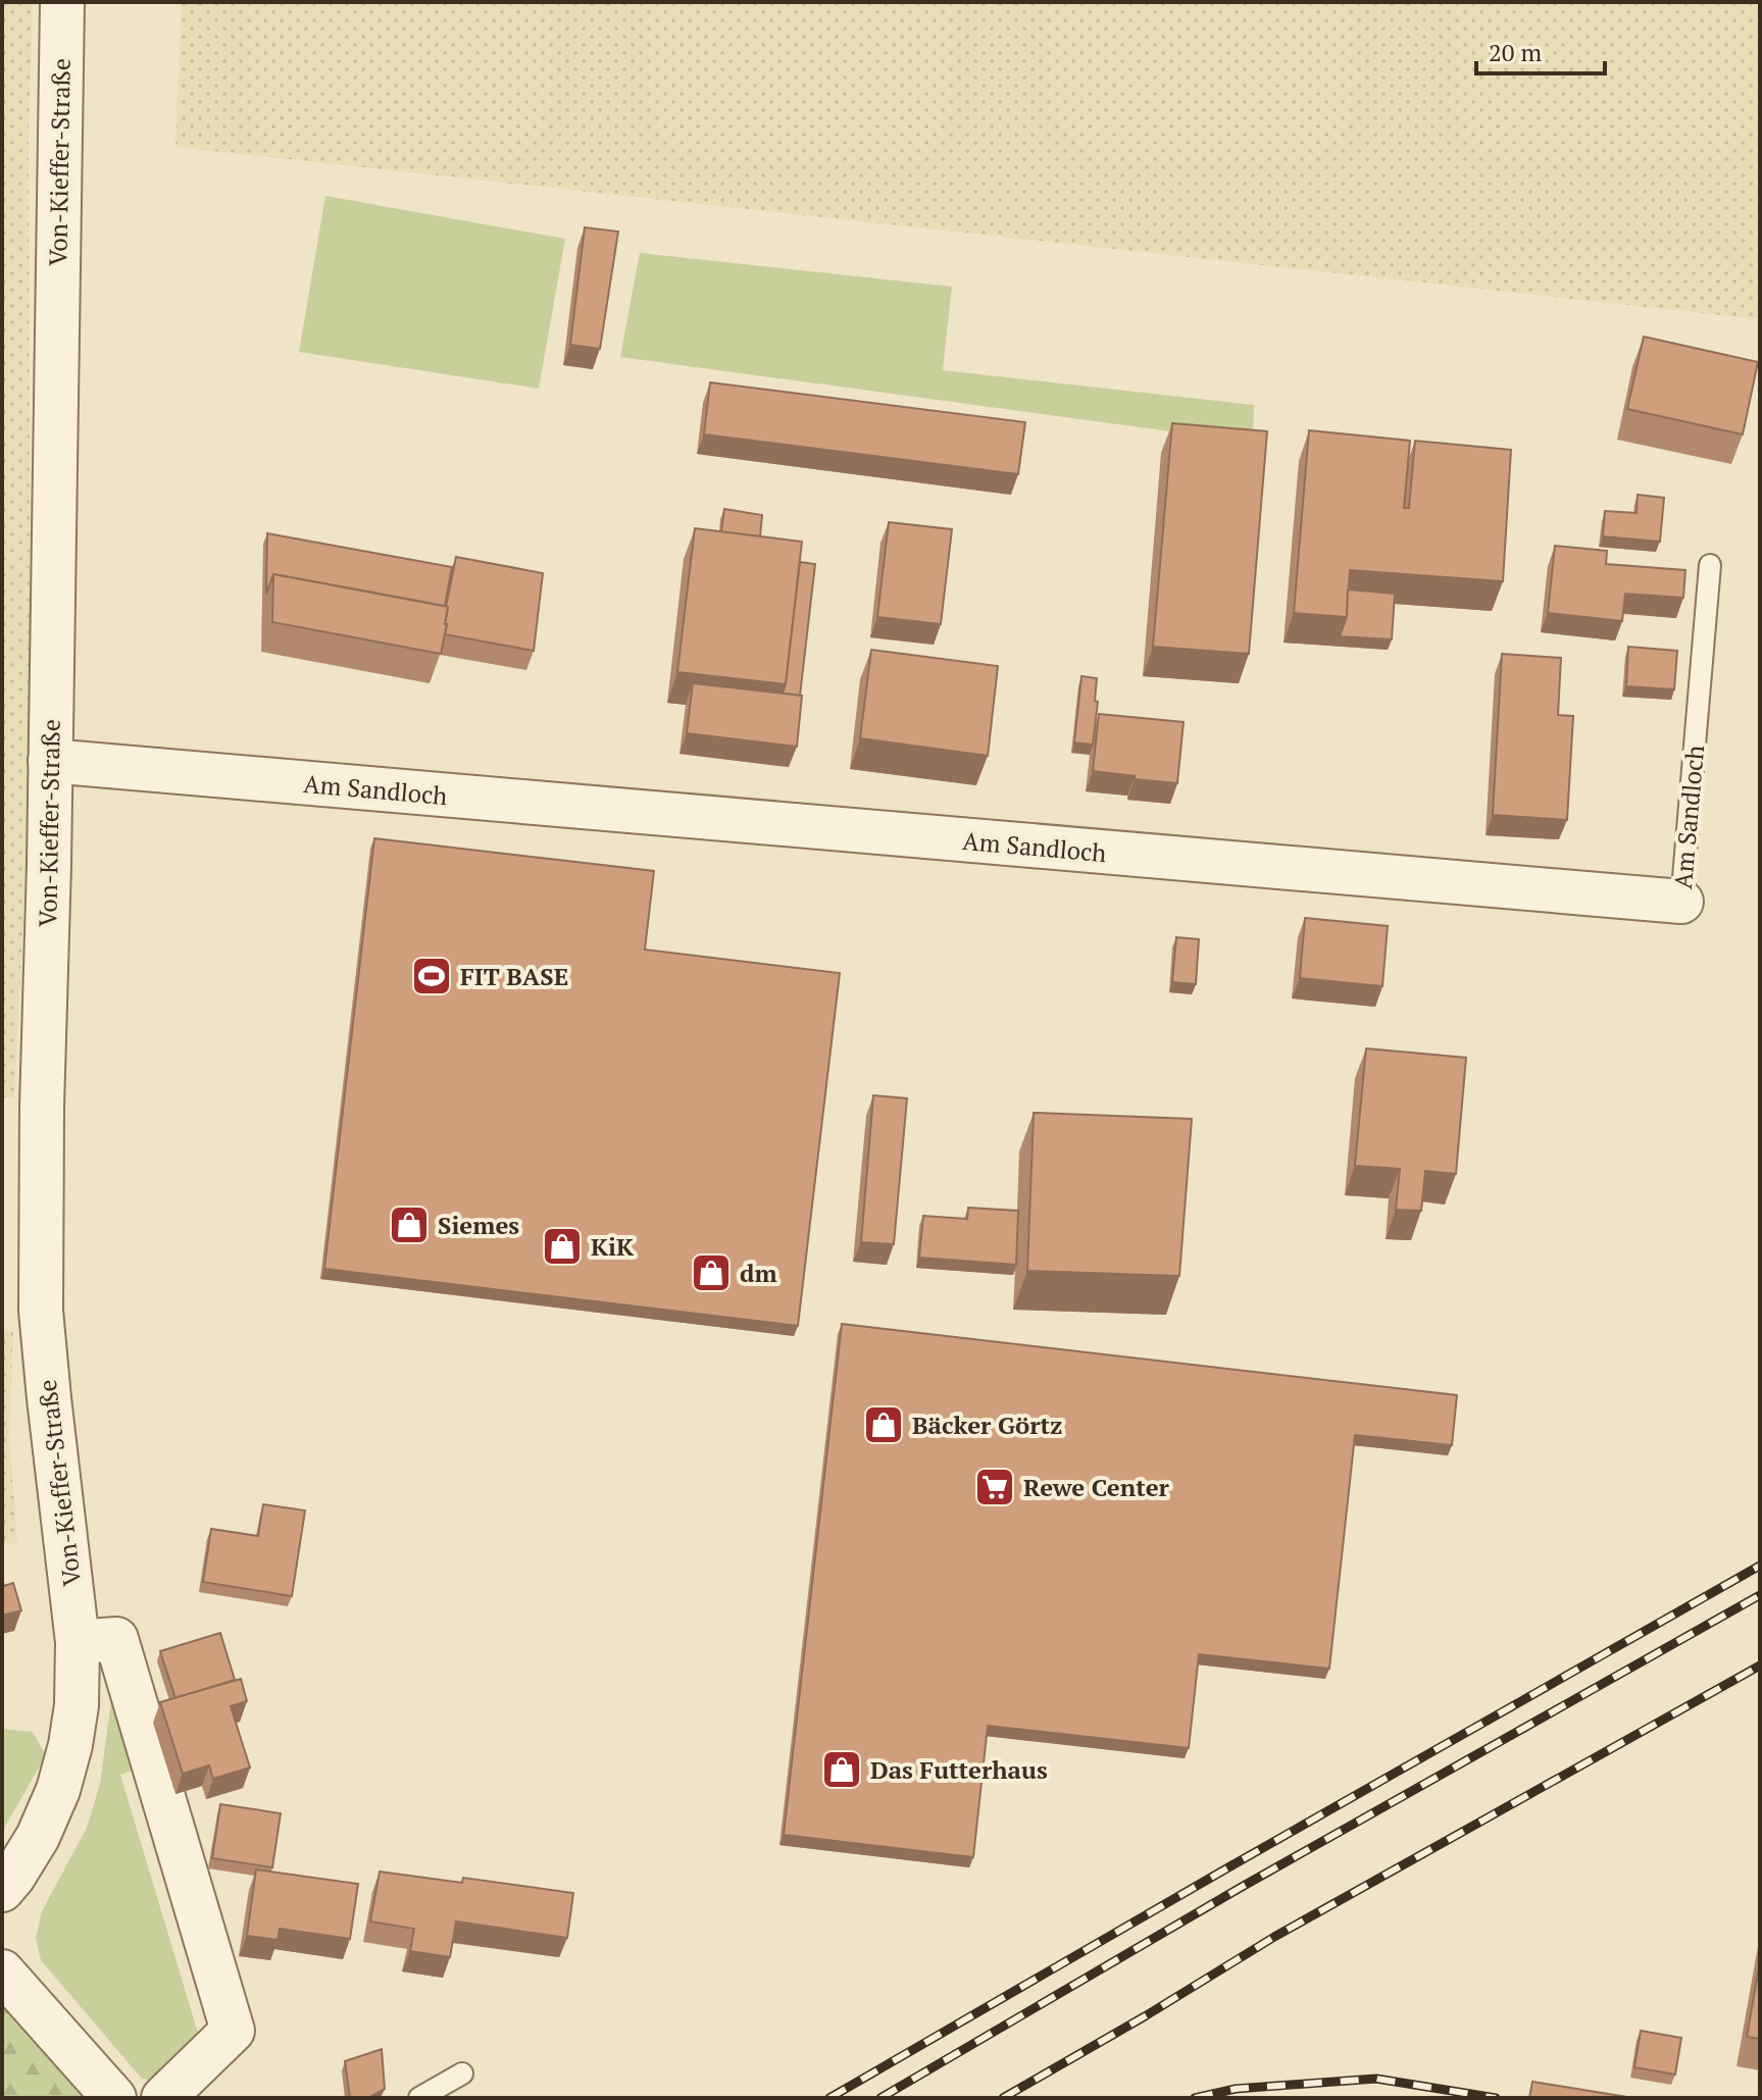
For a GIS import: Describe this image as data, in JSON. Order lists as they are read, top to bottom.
{
  "streets": {
    "street": ["Von-Kieffer-Straße", "Am Sandloch"]
  },
  "crossings": [
    ["Von-Kieffer-Straße", "Am Sandloch"]
  ],
  "places": {
    "sports": ["FIT BASE"],
    "shop": [
      "Siemes",
      "KiK",
      "dm",
      "Bäcker Görtz",
      "Das Futterhaus"
    ],
    "supermarket": ["Rewe Center"]
  },
  "scale_bar": "20 m"
}
